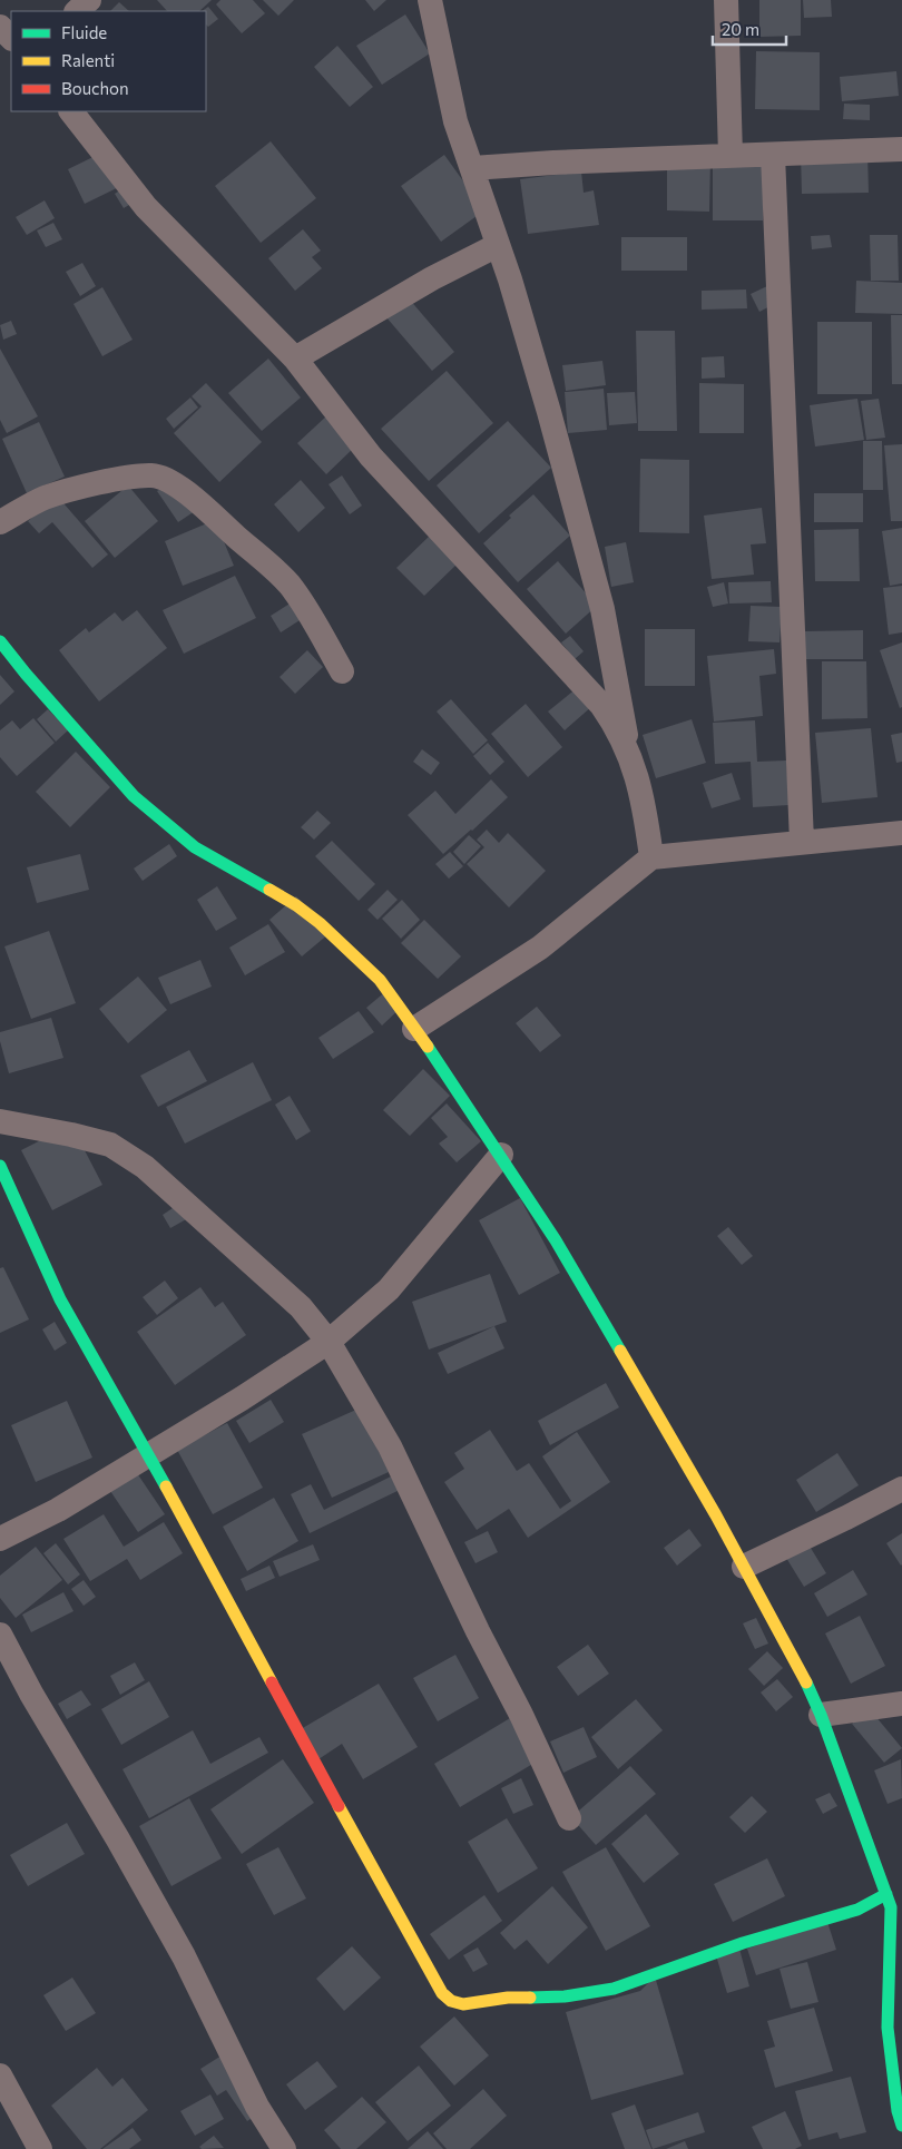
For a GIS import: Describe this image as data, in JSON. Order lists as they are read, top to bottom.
{
  "legend": ["Fluide", "Ralenti", "Bouchon"],
  "scale_bar": "20 m"
}
